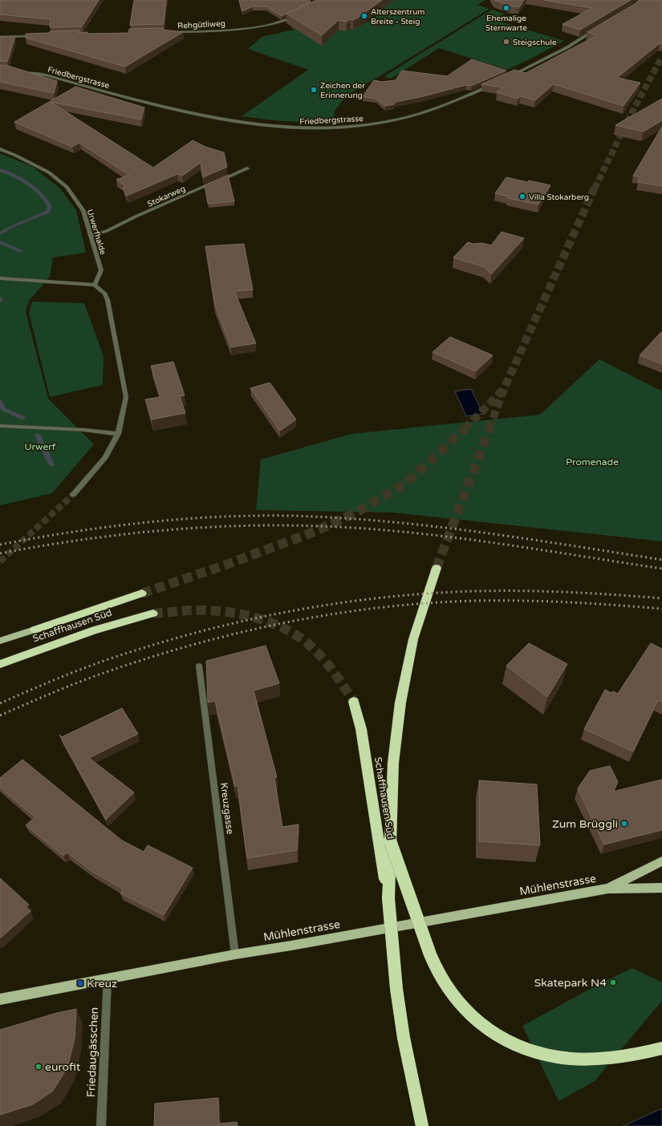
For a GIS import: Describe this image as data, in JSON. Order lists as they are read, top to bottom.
{
  "streets": {
    "highway": ["Schaffhausen Süd"],
    "main road": ["Mühlenstrasse"],
    "street": [
      "Rehgütliweg",
      "Friedbergstrasse",
      "Stokarweg",
      "Urwerfhalde",
      "Kreuzgasse",
      "Friedaugässchen"
    ]
  },
  "crossings": [
    ["Stokarweg", "Urwerfhalde"],
    ["Kreuzgasse", "Mühlenstrasse"],
    ["Mühlenstrasse", "Friedaugässchen"]
  ],
  "parks": ["Urwerf", "Promenade"],
  "places": {
    "other": [
      "Ehemalige Sternwarte",
      "Alterszentrum Breite - Steig",
      "Steigschule",
      "Zeichen der Erinnerung",
      "Villa Stokarberg",
      "Zum Brüggli",
      "Skatepark N4",
      "eurofit"
    ],
    "transit": ["Kreuz"]
  }
}
